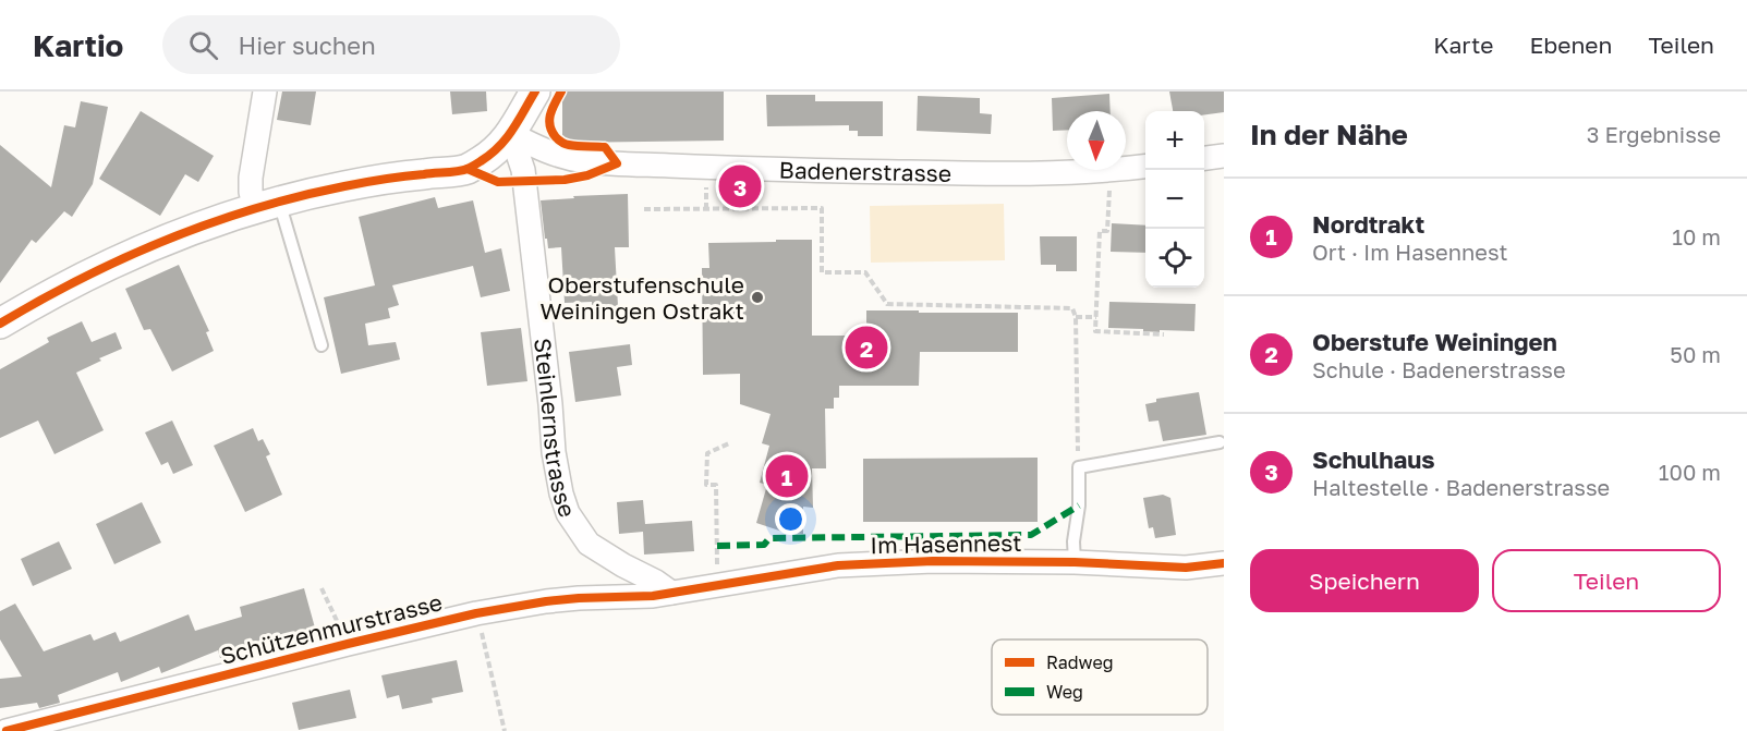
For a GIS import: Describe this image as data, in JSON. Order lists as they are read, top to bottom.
{
  "streets": {
    "street": [
      "Badenerstrasse",
      "Steinlernstrasse",
      "Im Hasennest",
      "Schützenmurstrasse"
    ]
  },
  "crossings": [
    ["Badenerstrasse", "Steinlernstrasse"],
    ["Steinlernstrasse", "Im Hasennest"],
    ["Steinlernstrasse", "Schützenmurstrasse"],
    ["Im Hasennest", "Schützenmurstrasse"]
  ],
  "places": ["Oberstufenschule Weiningen Ostrakt"],
  "legend": ["Radweg", "Weg"],
  "north": "bottom",
  "page": {
    "header": "Kartio",
    "search": "Hier suchen",
    "nav": ["Karte", "Ebenen", "Teilen"],
    "heading": ["In der Nähe", "3 Ergebnisse"],
    "map_buttons": ["+", "−"],
    "pins": ["3", "2", "1"],
    "list": [
      {
        "mark": "1",
        "name": "Nordtrakt",
        "note": "Ort · Im Hasennest",
        "value": "10 m"
      },
      {
        "mark": "2",
        "name": "Oberstufe Weiningen",
        "note": "Schule · Badenerstrasse",
        "value": "50 m"
      },
      {
        "mark": "3",
        "name": "Schulhaus",
        "note": "Haltestelle · Badenerstrasse",
        "value": "100 m"
      }
    ],
    "buttons": ["Speichern", "Teilen"]
  }
}
